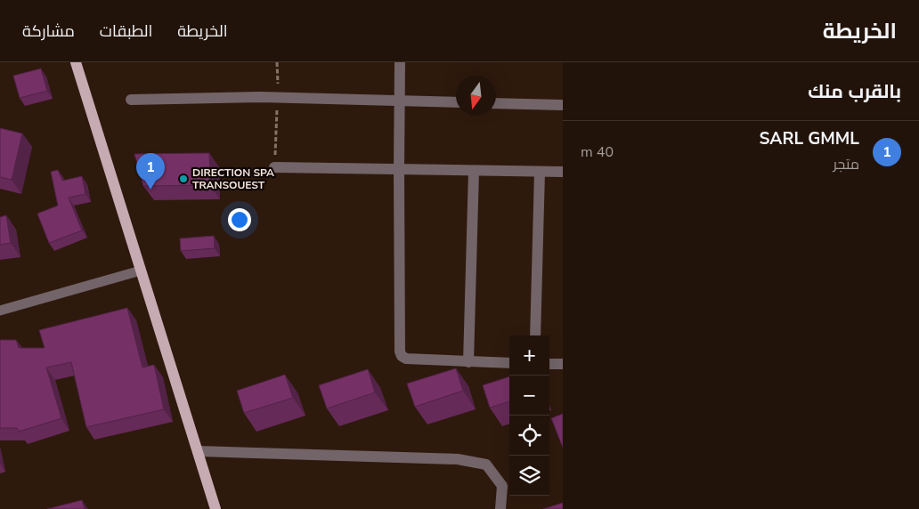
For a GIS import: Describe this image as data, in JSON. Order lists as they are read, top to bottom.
{
  "places": ["DIRECTION SPA TRANSOUEST"],
  "north": "bottom",
  "page": {
    "header": "الخريطة",
    "nav": ["الخريطة", "الطبقات", "مشاركة"],
    "heading": "بالقرب منك",
    "list": [
      {
        "mark": "1",
        "name": "SARL GMML",
        "note": "متجر",
        "value": "40 m"
      }
    ],
    "pins": "1",
    "map_buttons": ["+", "−"]
  }
}
